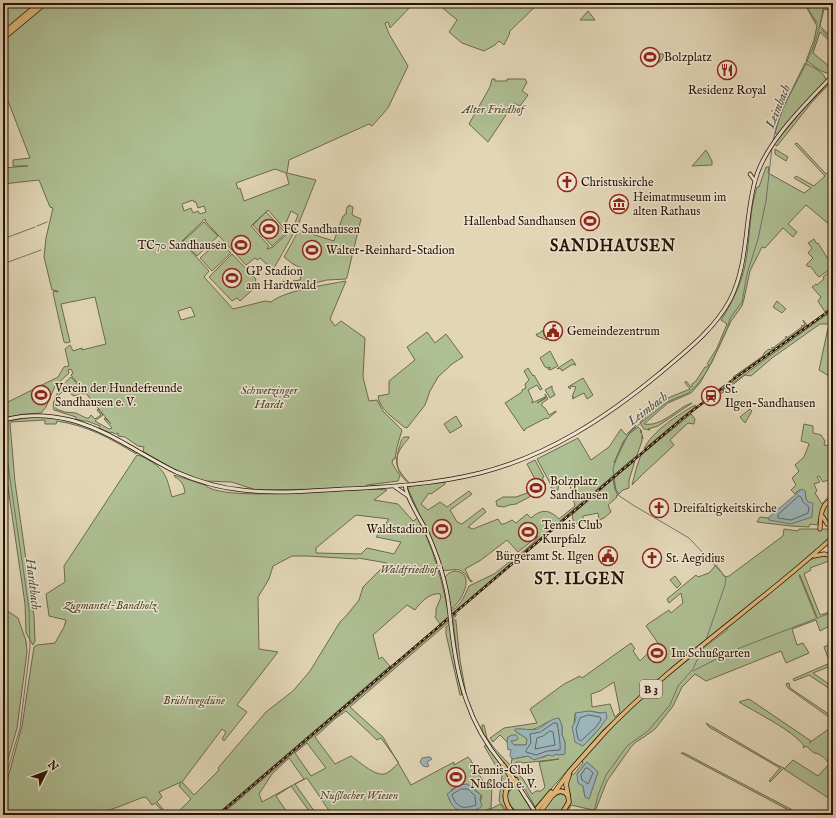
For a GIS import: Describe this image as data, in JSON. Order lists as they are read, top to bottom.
{
  "streets": {
    "highway": ["B 3"]
  },
  "districts": ["SANDHAUSEN", "ST. ILGEN"],
  "water": ["Leimbach", "Hardtbach"],
  "parks": [
    "Alter Friedhof",
    "Schwetzinger Hardt",
    "Waldfriedhof",
    "Zugmantel-Bandholz",
    "Brühlwegdüne",
    "Nußlocher Wiesen"
  ],
  "places": {
    "sports": [
      "Bolzplatz",
      "Hallenbad Sandhausen",
      "FC Sandhausen",
      "TC70 Sandhausen",
      "Walter-Reinhard-Stadion",
      "GP Stadion am Hardtwald",
      "Verein der Hundefreunde Sandhausen e. V.",
      "Bolzplatz Sandhausen",
      "Waldstadion",
      "Tennis Club Kurpfalz",
      "Im Schußgarten",
      "Tennis-Club Nußloch e. V."
    ],
    "restaurant": ["Residenz Royal"],
    "church": ["Christuskirche", "Dreifaltigkeitskirche", "St. Aegidius"],
    "museum": ["Heimatmuseum im alten Rathaus"],
    "public building": ["Gemeindezentrum", "Bürgeramt St. Ilgen"],
    "station": ["St. Ilgen-Sandhausen"]
  },
  "north": "top right"
}
